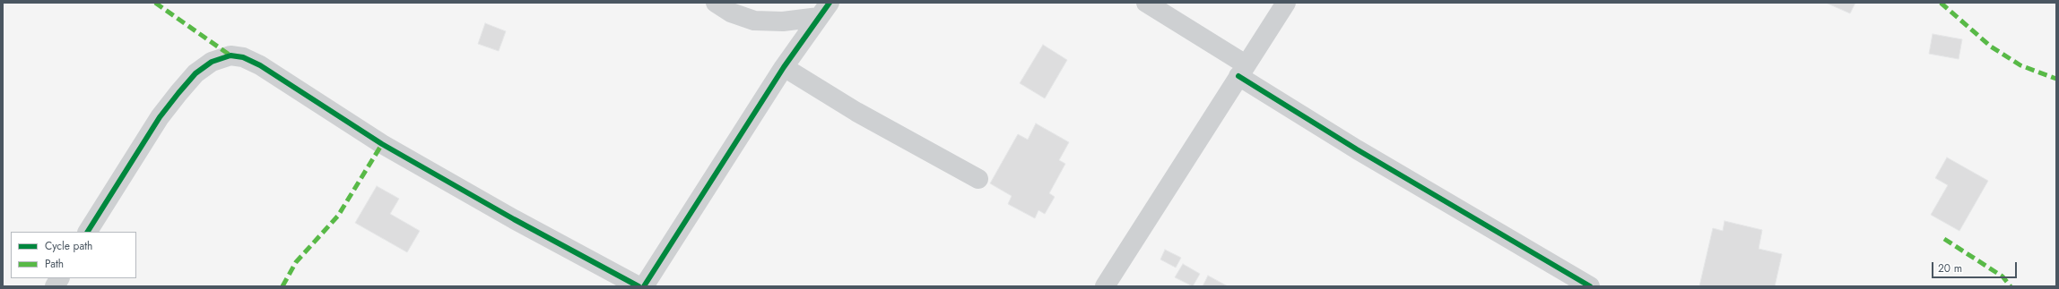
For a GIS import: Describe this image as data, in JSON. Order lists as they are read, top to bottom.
{
  "legend": ["Cycle path", "Path"],
  "scale_bar": "20 m"
}
